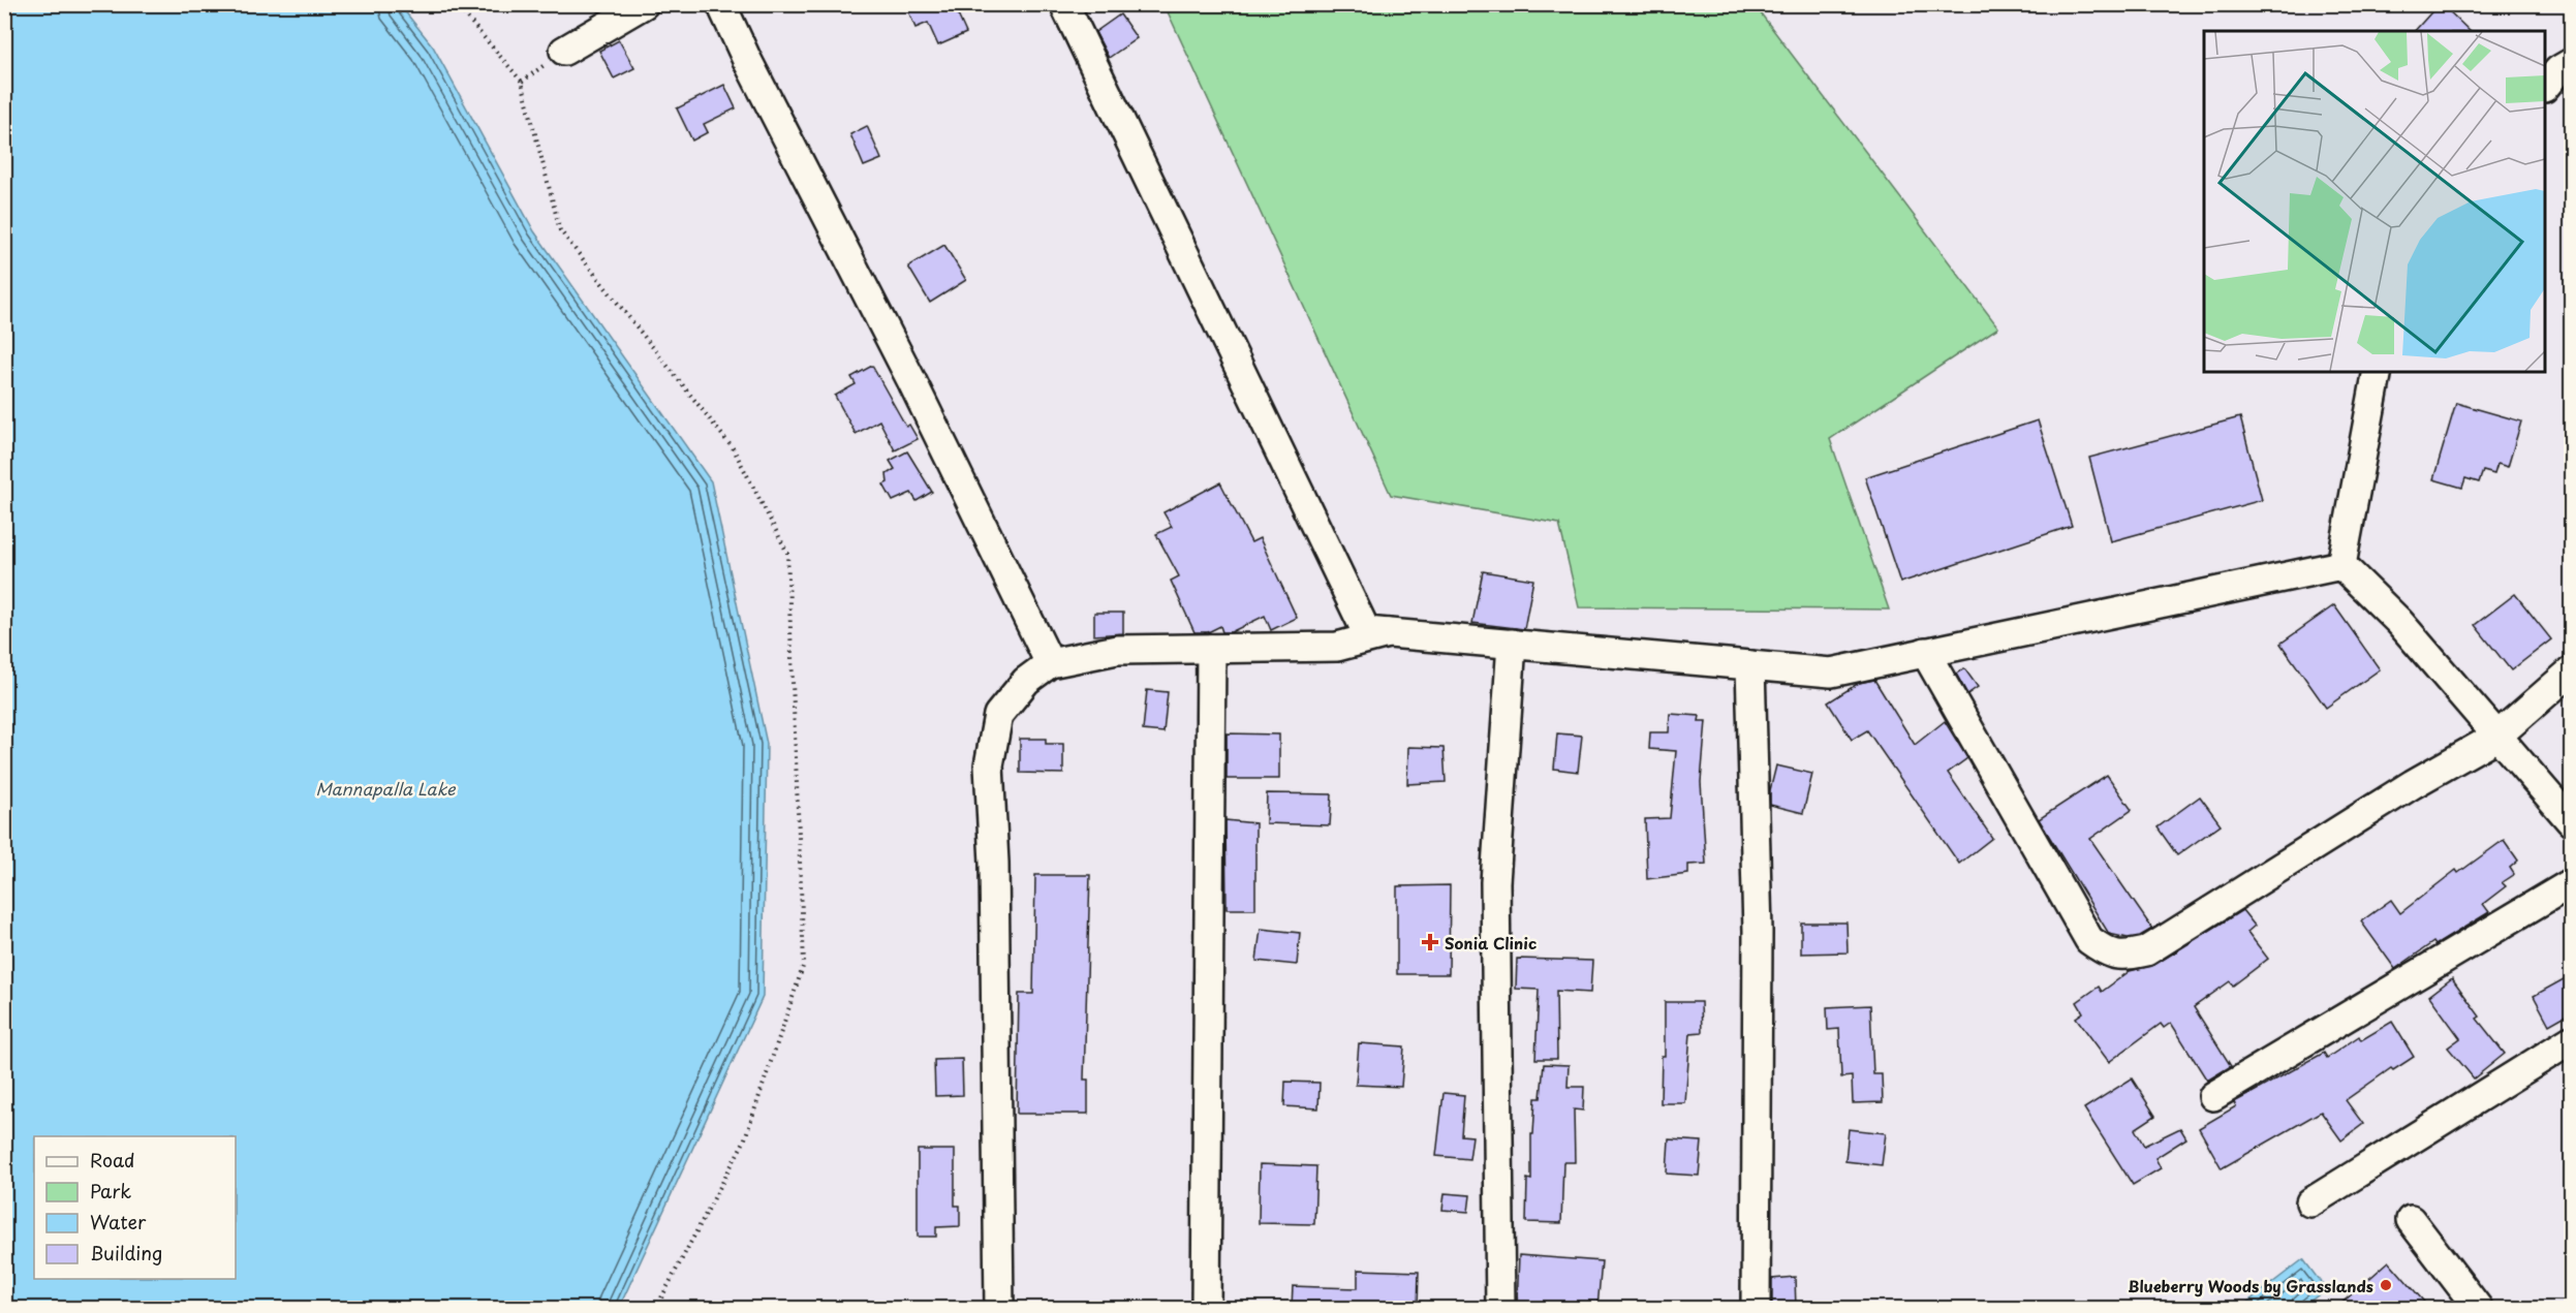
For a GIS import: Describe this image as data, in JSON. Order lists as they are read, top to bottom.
{
  "water": ["Mannapalla Lake"],
  "places": {
    "health": ["Sonia Clinic"],
    "other": ["Blueberry Woods by Grasslands"]
  },
  "legend": [
    "Road",
    "Park",
    "Water",
    "Building"
  ]
}
